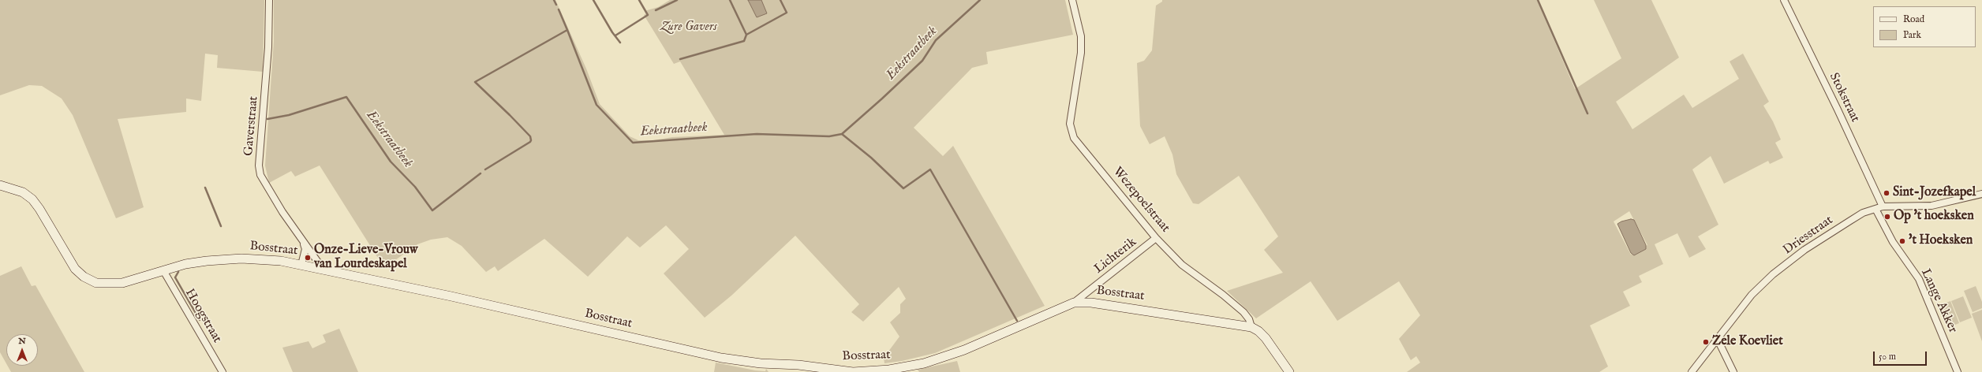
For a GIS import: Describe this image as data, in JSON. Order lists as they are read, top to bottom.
{
  "streets": {
    "street": [
      "Stokstraat",
      "Gaverstraat",
      "Wezepoelstraat",
      "Driesstraat",
      "Bosstraat",
      "Lichterik",
      "Lange Akker",
      "Hoogstraat"
    ]
  },
  "crossings": [
    ["Stokstraat", "Driesstraat"],
    ["Gaverstraat", "Bosstraat"],
    ["Wezepoelstraat", "Bosstraat"],
    ["Wezepoelstraat", "Lichterik"],
    ["Driesstraat", "Lange Akker"],
    ["Bosstraat", "Lichterik"],
    ["Bosstraat", "Hoogstraat"]
  ],
  "water": ["Eekstraatbeek"],
  "parks": ["Zure Gavers"],
  "places": [
    "Sint-Jozefkapel",
    "Op 't hoeksken",
    "'t Hoeksken",
    "Onze-Lieve-Vrouw van Lourdeskapel",
    "Zele Koevliet"
  ],
  "legend": ["Road", "Park"],
  "scale_bar": "50 m",
  "north": "top"
}
